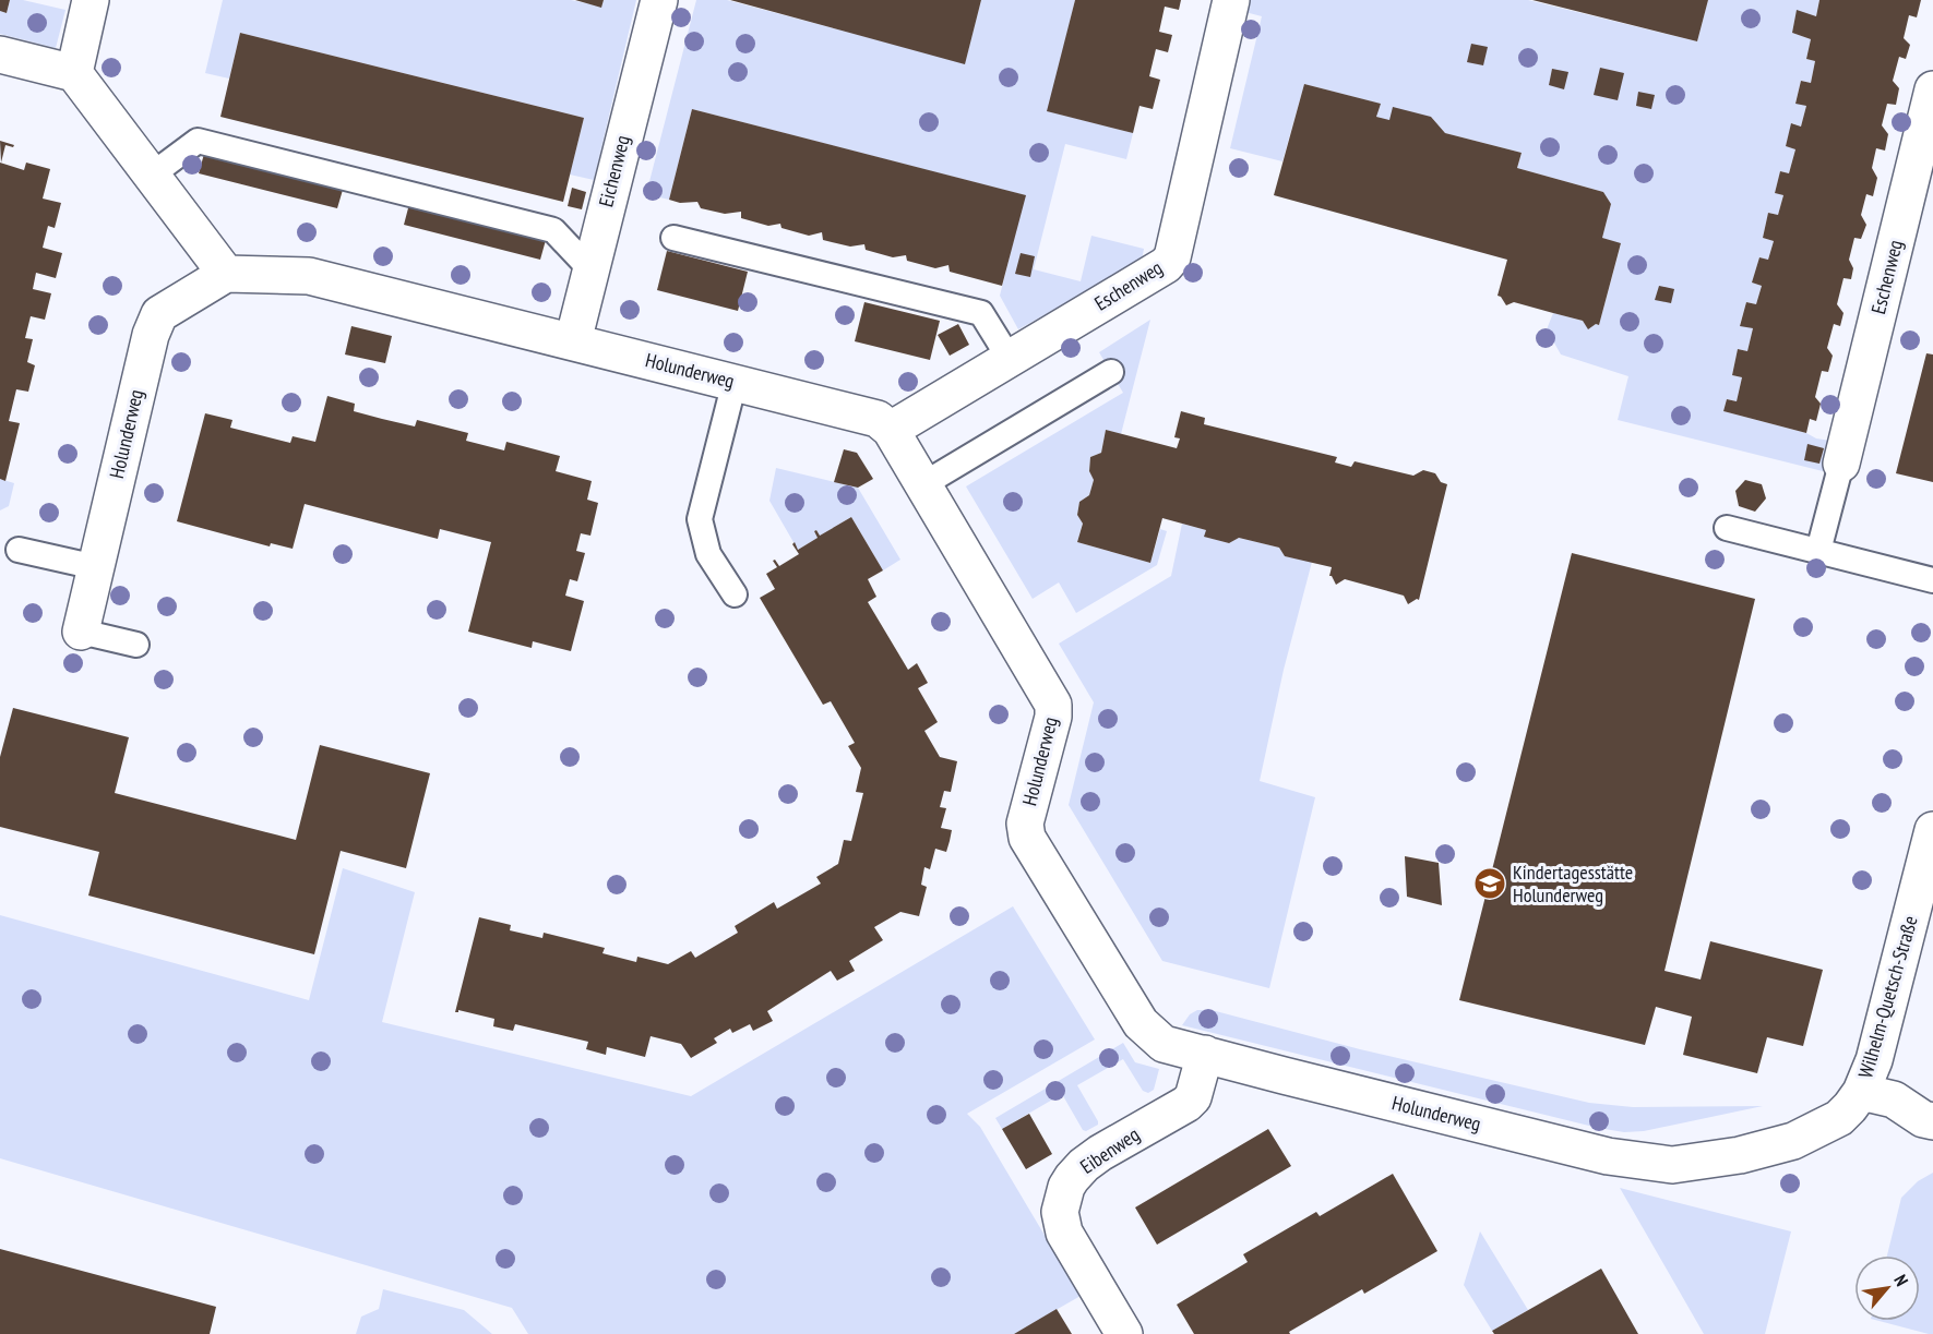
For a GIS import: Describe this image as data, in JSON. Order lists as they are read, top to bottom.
{
  "streets": {
    "street": [
      "Eichenweg",
      "Eschenweg",
      "Holunderweg",
      "Wilhelm-Quetsch-Straße",
      "Eibenweg"
    ]
  },
  "crossings": [
    ["Eichenweg", "Holunderweg"],
    ["Eschenweg", "Holunderweg"],
    ["Holunderweg", "Wilhelm-Quetsch-Straße"],
    ["Holunderweg", "Eibenweg"]
  ],
  "places": {
    "school or university": ["Kindertagesstätte Holunderweg"]
  },
  "north": "top right"
}
